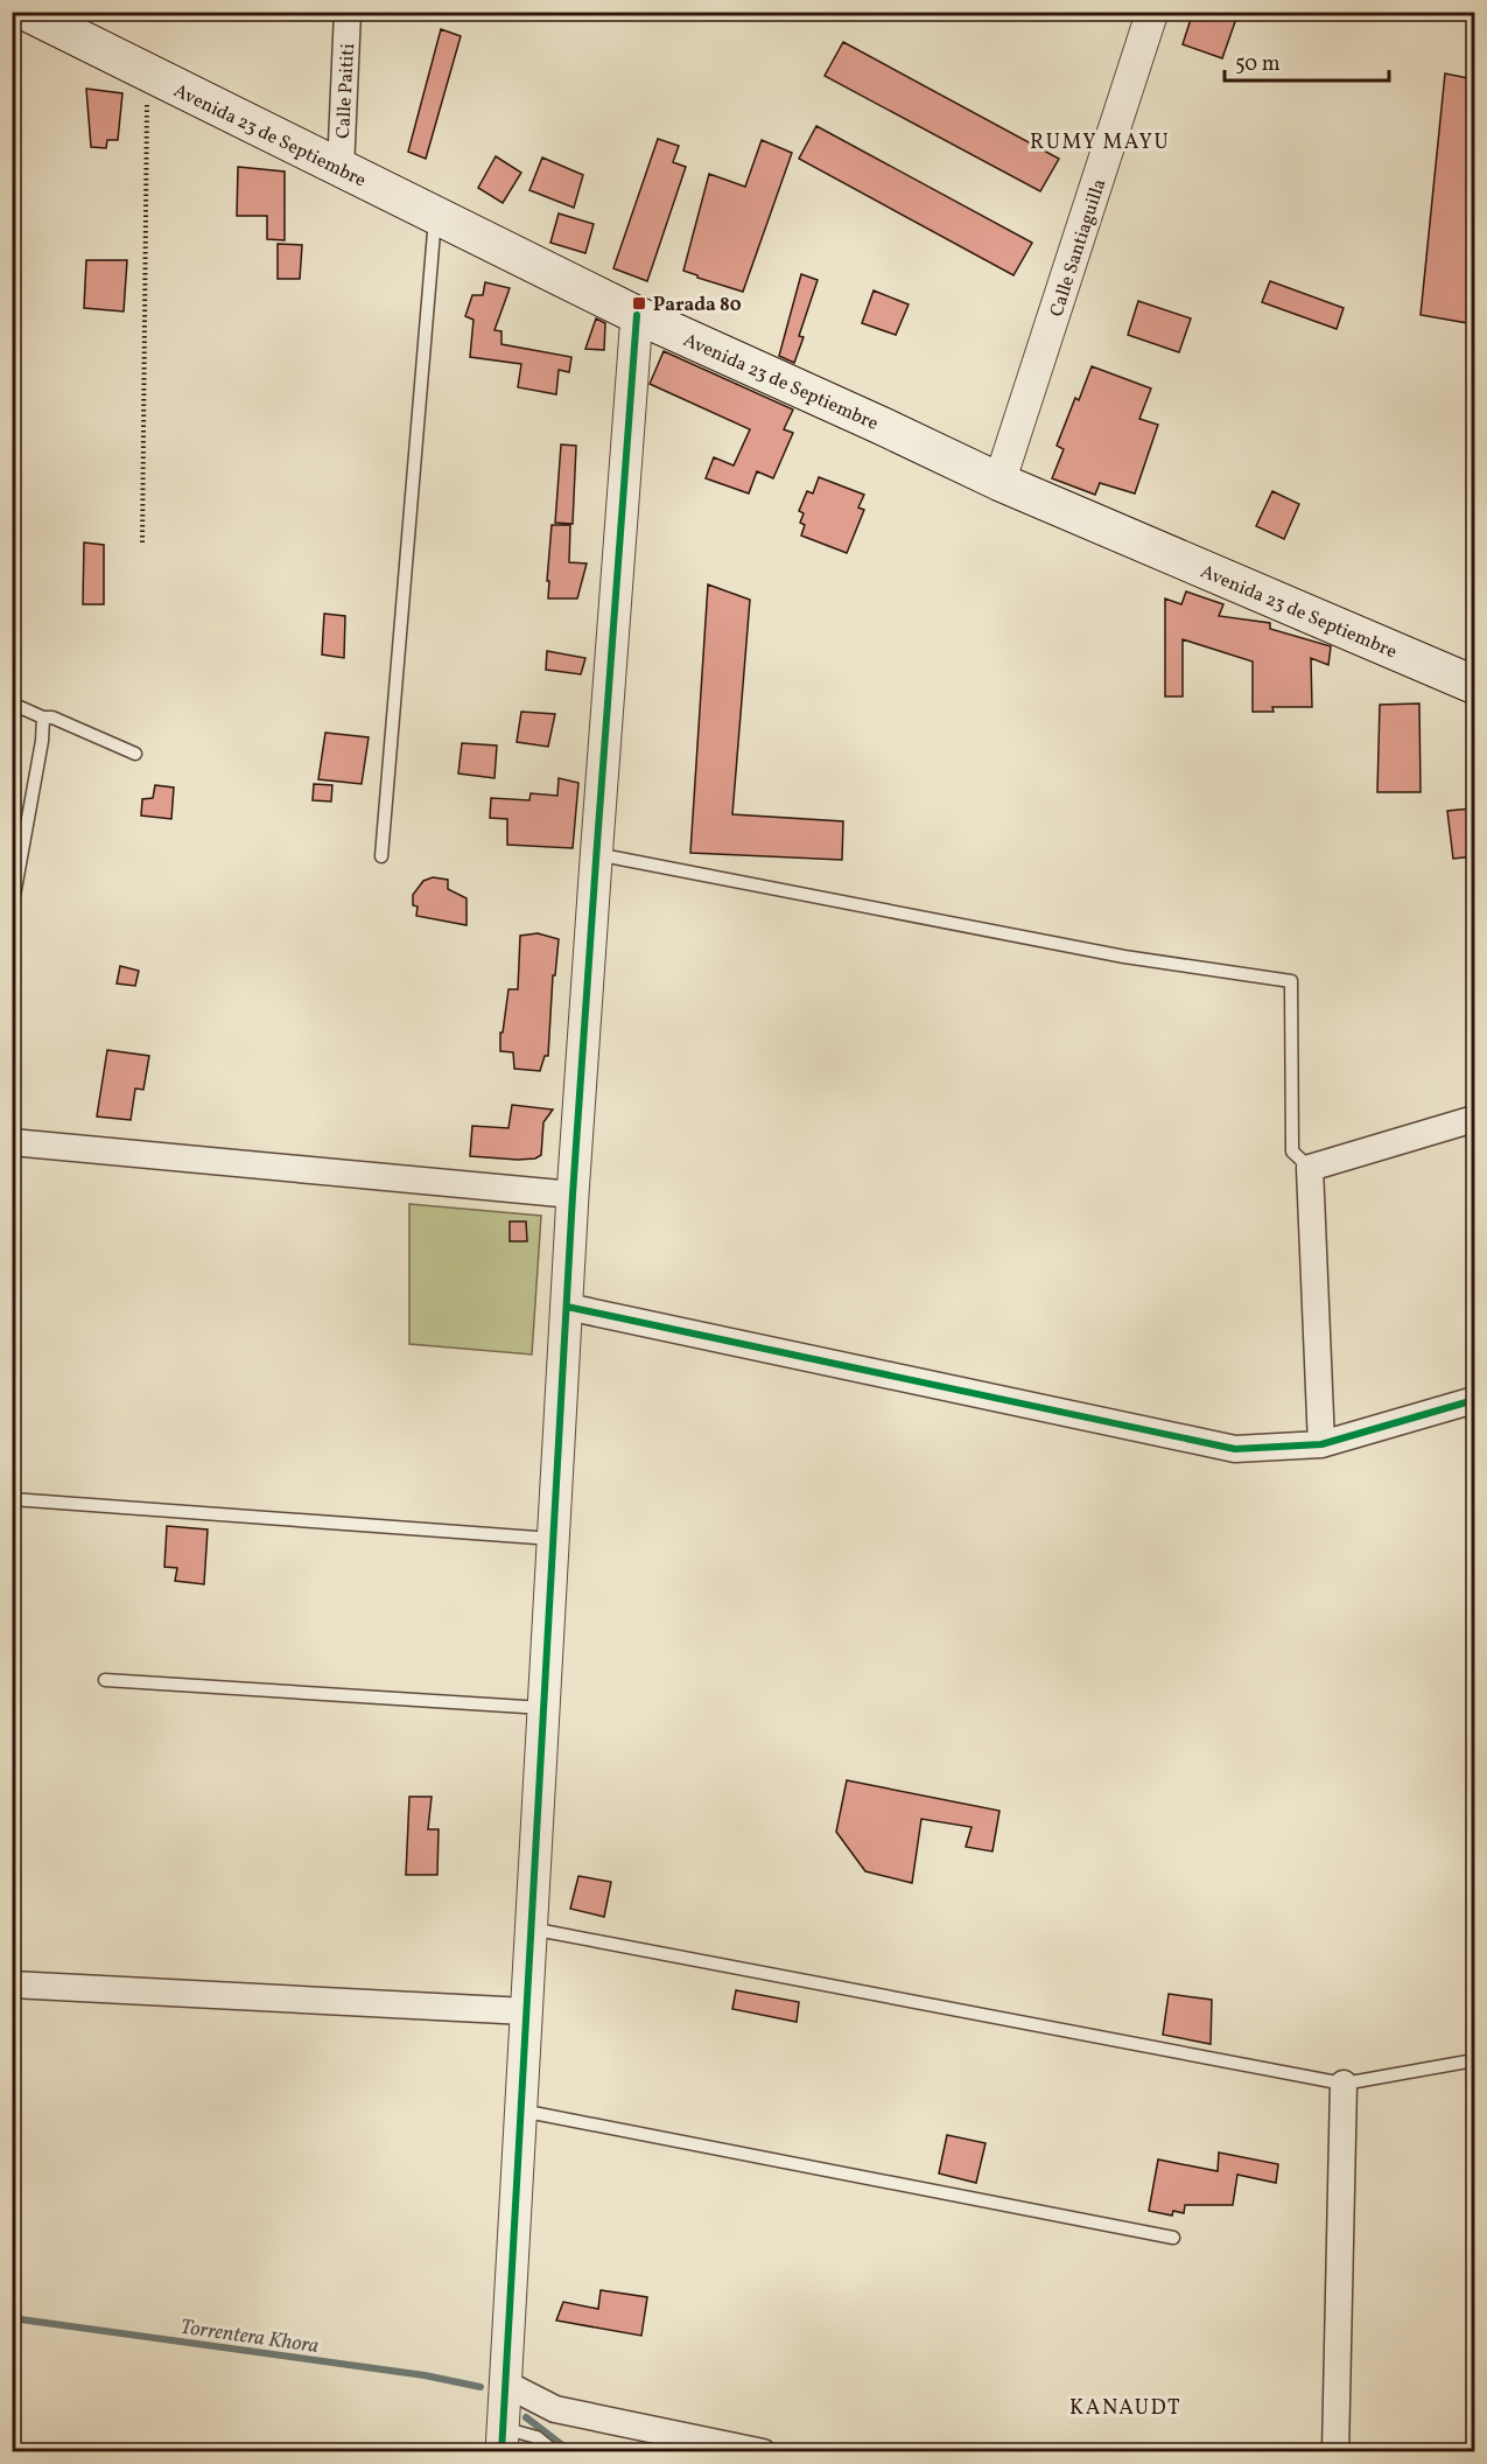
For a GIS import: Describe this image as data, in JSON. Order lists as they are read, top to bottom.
{
  "streets": {
    "main road": ["Avenida 23 de Septiembre"],
    "street": ["Calle Paititi", "Calle Santiaguilla"]
  },
  "crossings": [
    ["Calle Paititi", "Avenida 23 de Septiembre"],
    ["Avenida 23 de Septiembre", "Calle Santiaguilla"]
  ],
  "districts": ["RUMY MAYU", "KANAUDT"],
  "water": ["Torrentera Khora"],
  "places": {
    "transit": ["Parada 80"]
  },
  "scale_bar": "50 m"
}
